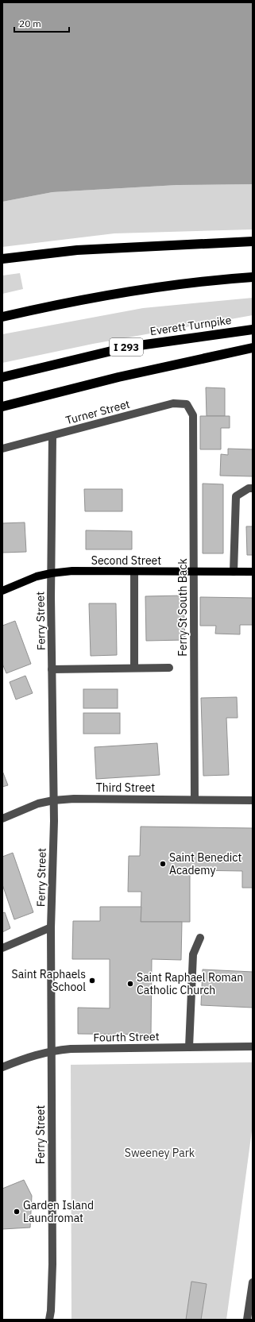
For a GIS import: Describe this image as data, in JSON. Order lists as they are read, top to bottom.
{
  "streets": {
    "highway": ["Everett Turnpike", "I 293"],
    "main road": ["Second Street"],
    "street": [
      "Turner Street",
      "Ferry St South Back",
      "Ferry Street",
      "Third Street",
      "Fourth Street"
    ]
  },
  "crossings": [
    ["Turner Street", "Ferry St South Back"],
    ["Turner Street", "Ferry Street"],
    ["Second Street", "Ferry St South Back"],
    ["Second Street", "Ferry Street"],
    ["Ferry St South Back", "Third Street"],
    ["Ferry Street", "Third Street"],
    ["Ferry Street", "Fourth Street"]
  ],
  "parks": ["Sweeney Park"],
  "places": [
    "Saint Benedict Academy",
    "Saint Raphaels School",
    "Saint Raphael Roman Catholic Church",
    "Garden Island Laundromat"
  ],
  "scale_bar": "20 m"
}
